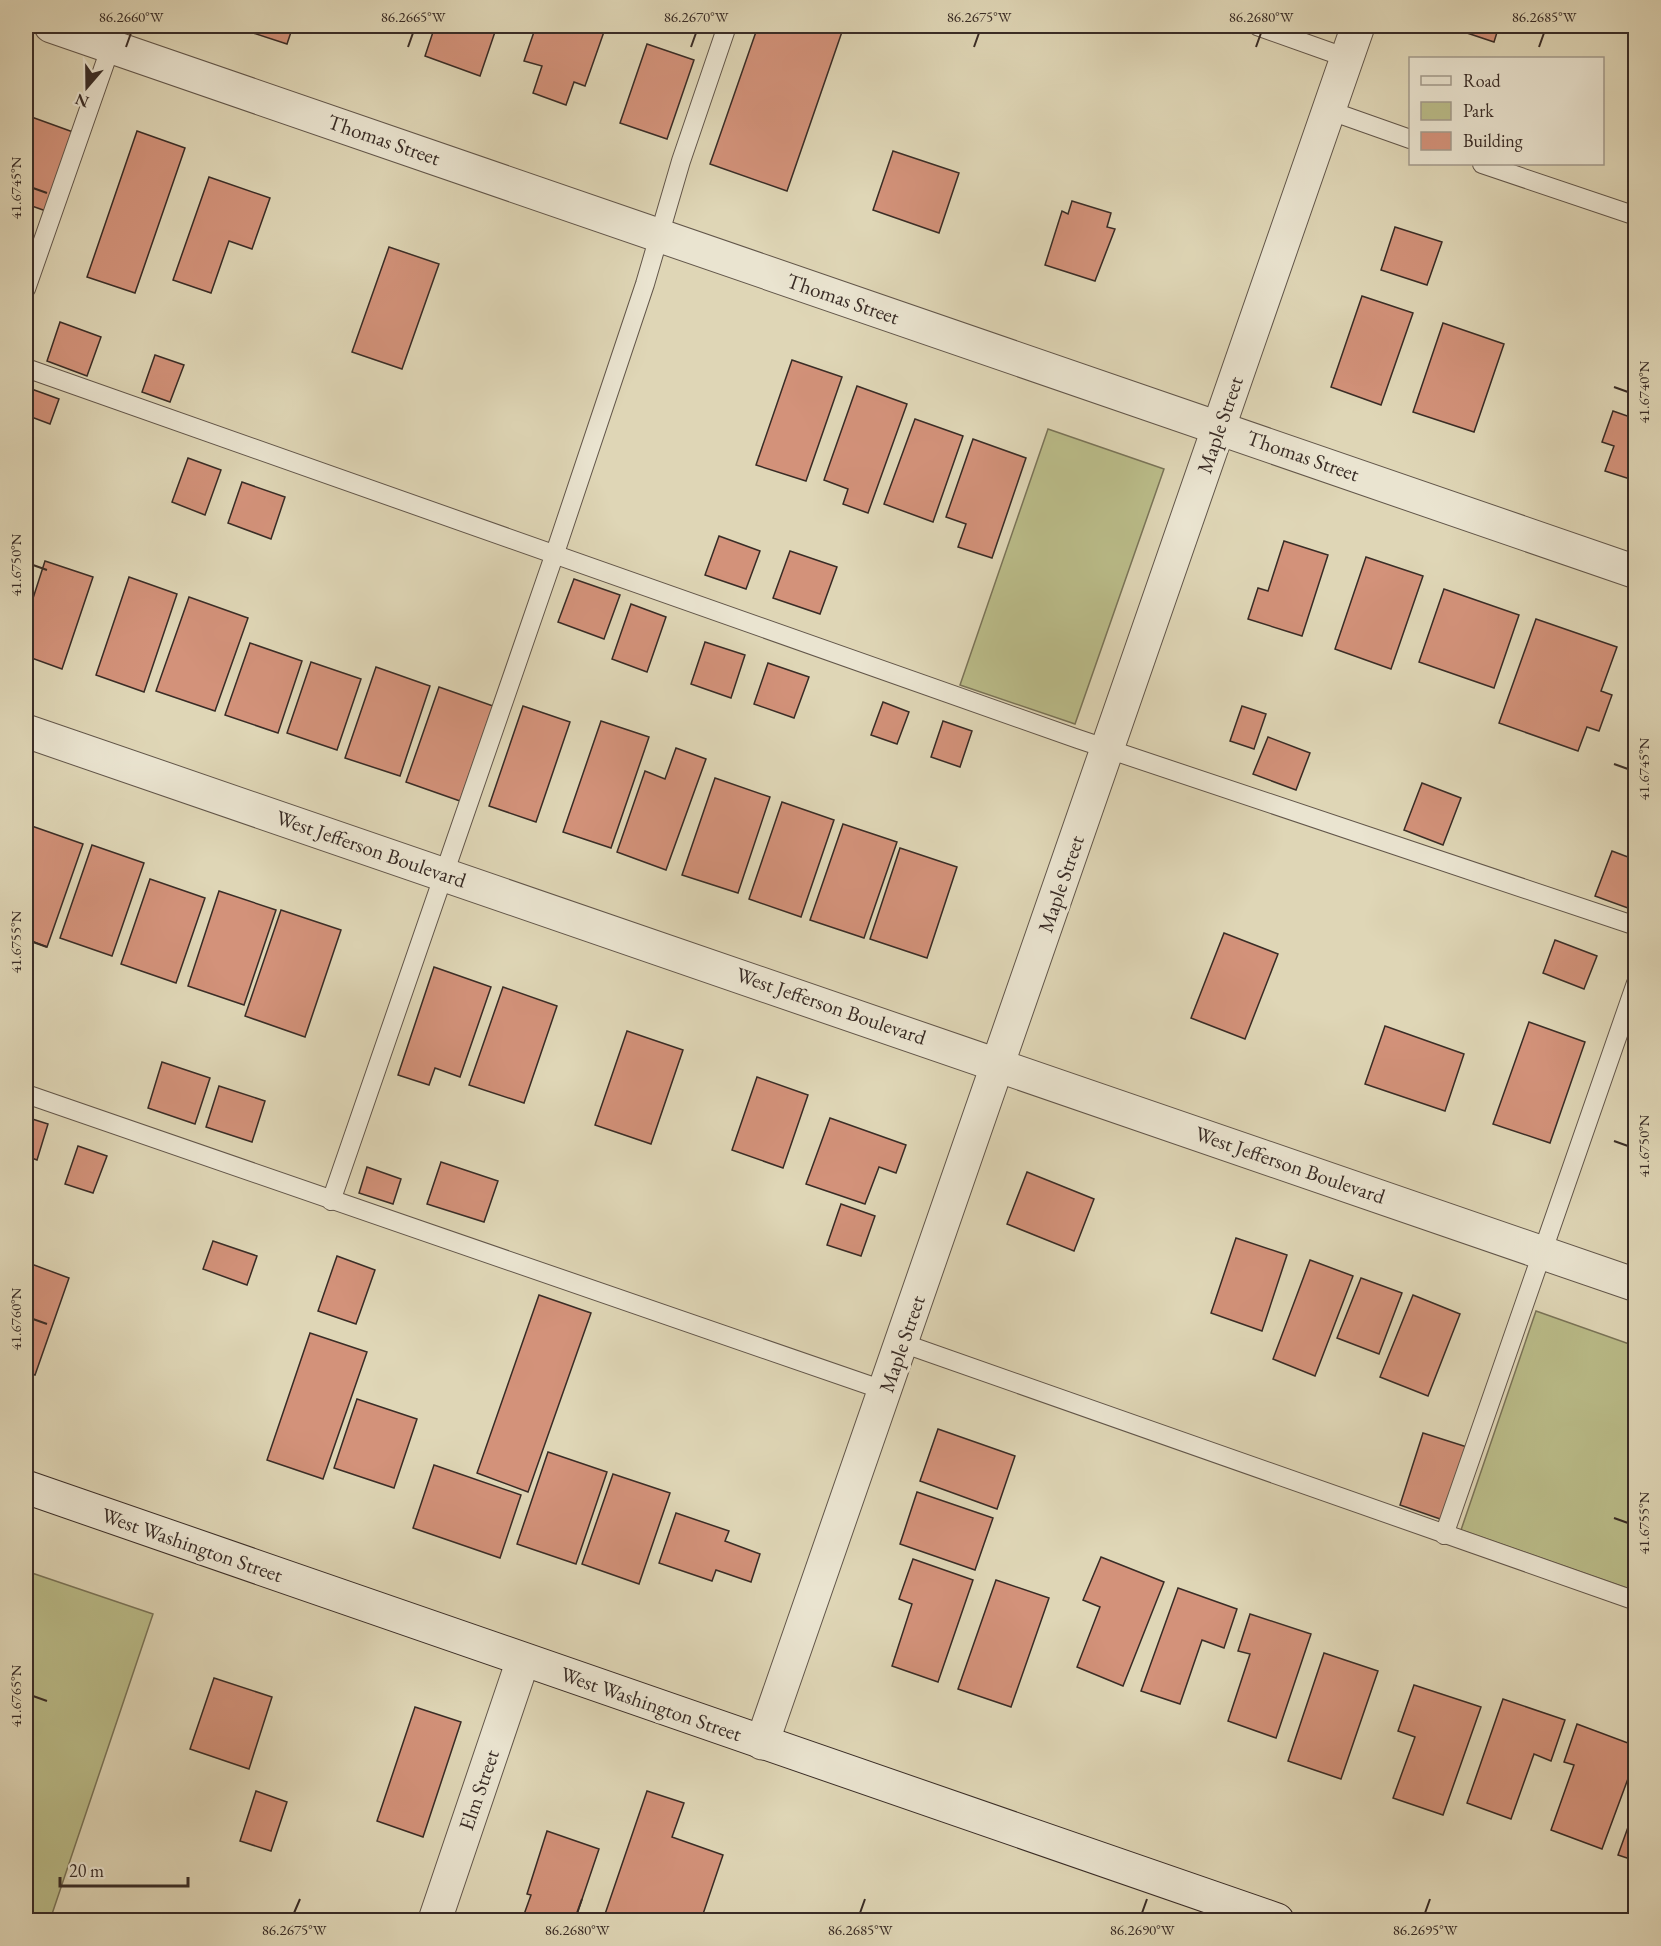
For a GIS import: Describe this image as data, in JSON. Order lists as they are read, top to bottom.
{
  "streets": {
    "street": [
      "Thomas Street",
      "Maple Street",
      "West Jefferson Boulevard",
      "West Washington Street",
      "Elm Street"
    ]
  },
  "crossings": [
    ["Thomas Street", "Maple Street"],
    ["Maple Street", "West Jefferson Boulevard"],
    ["Maple Street", "West Washington Street"],
    ["West Washington Street", "Elm Street"]
  ],
  "legend": ["Road", "Park", "Building"],
  "scale_bar": "20 m",
  "north": "bottom",
  "coordinates": [
    "86.2660°W",
    "86.2665°W",
    "86.2670°W",
    "86.2675°W",
    "86.2680°W",
    "86.2685°W",
    "41.6745°N",
    "41.6740°N",
    "41.6750°N",
    "41.6755°N",
    "41.6760°N",
    "41.6765°N",
    "86.2690°W",
    "86.2695°W"
  ]
}
